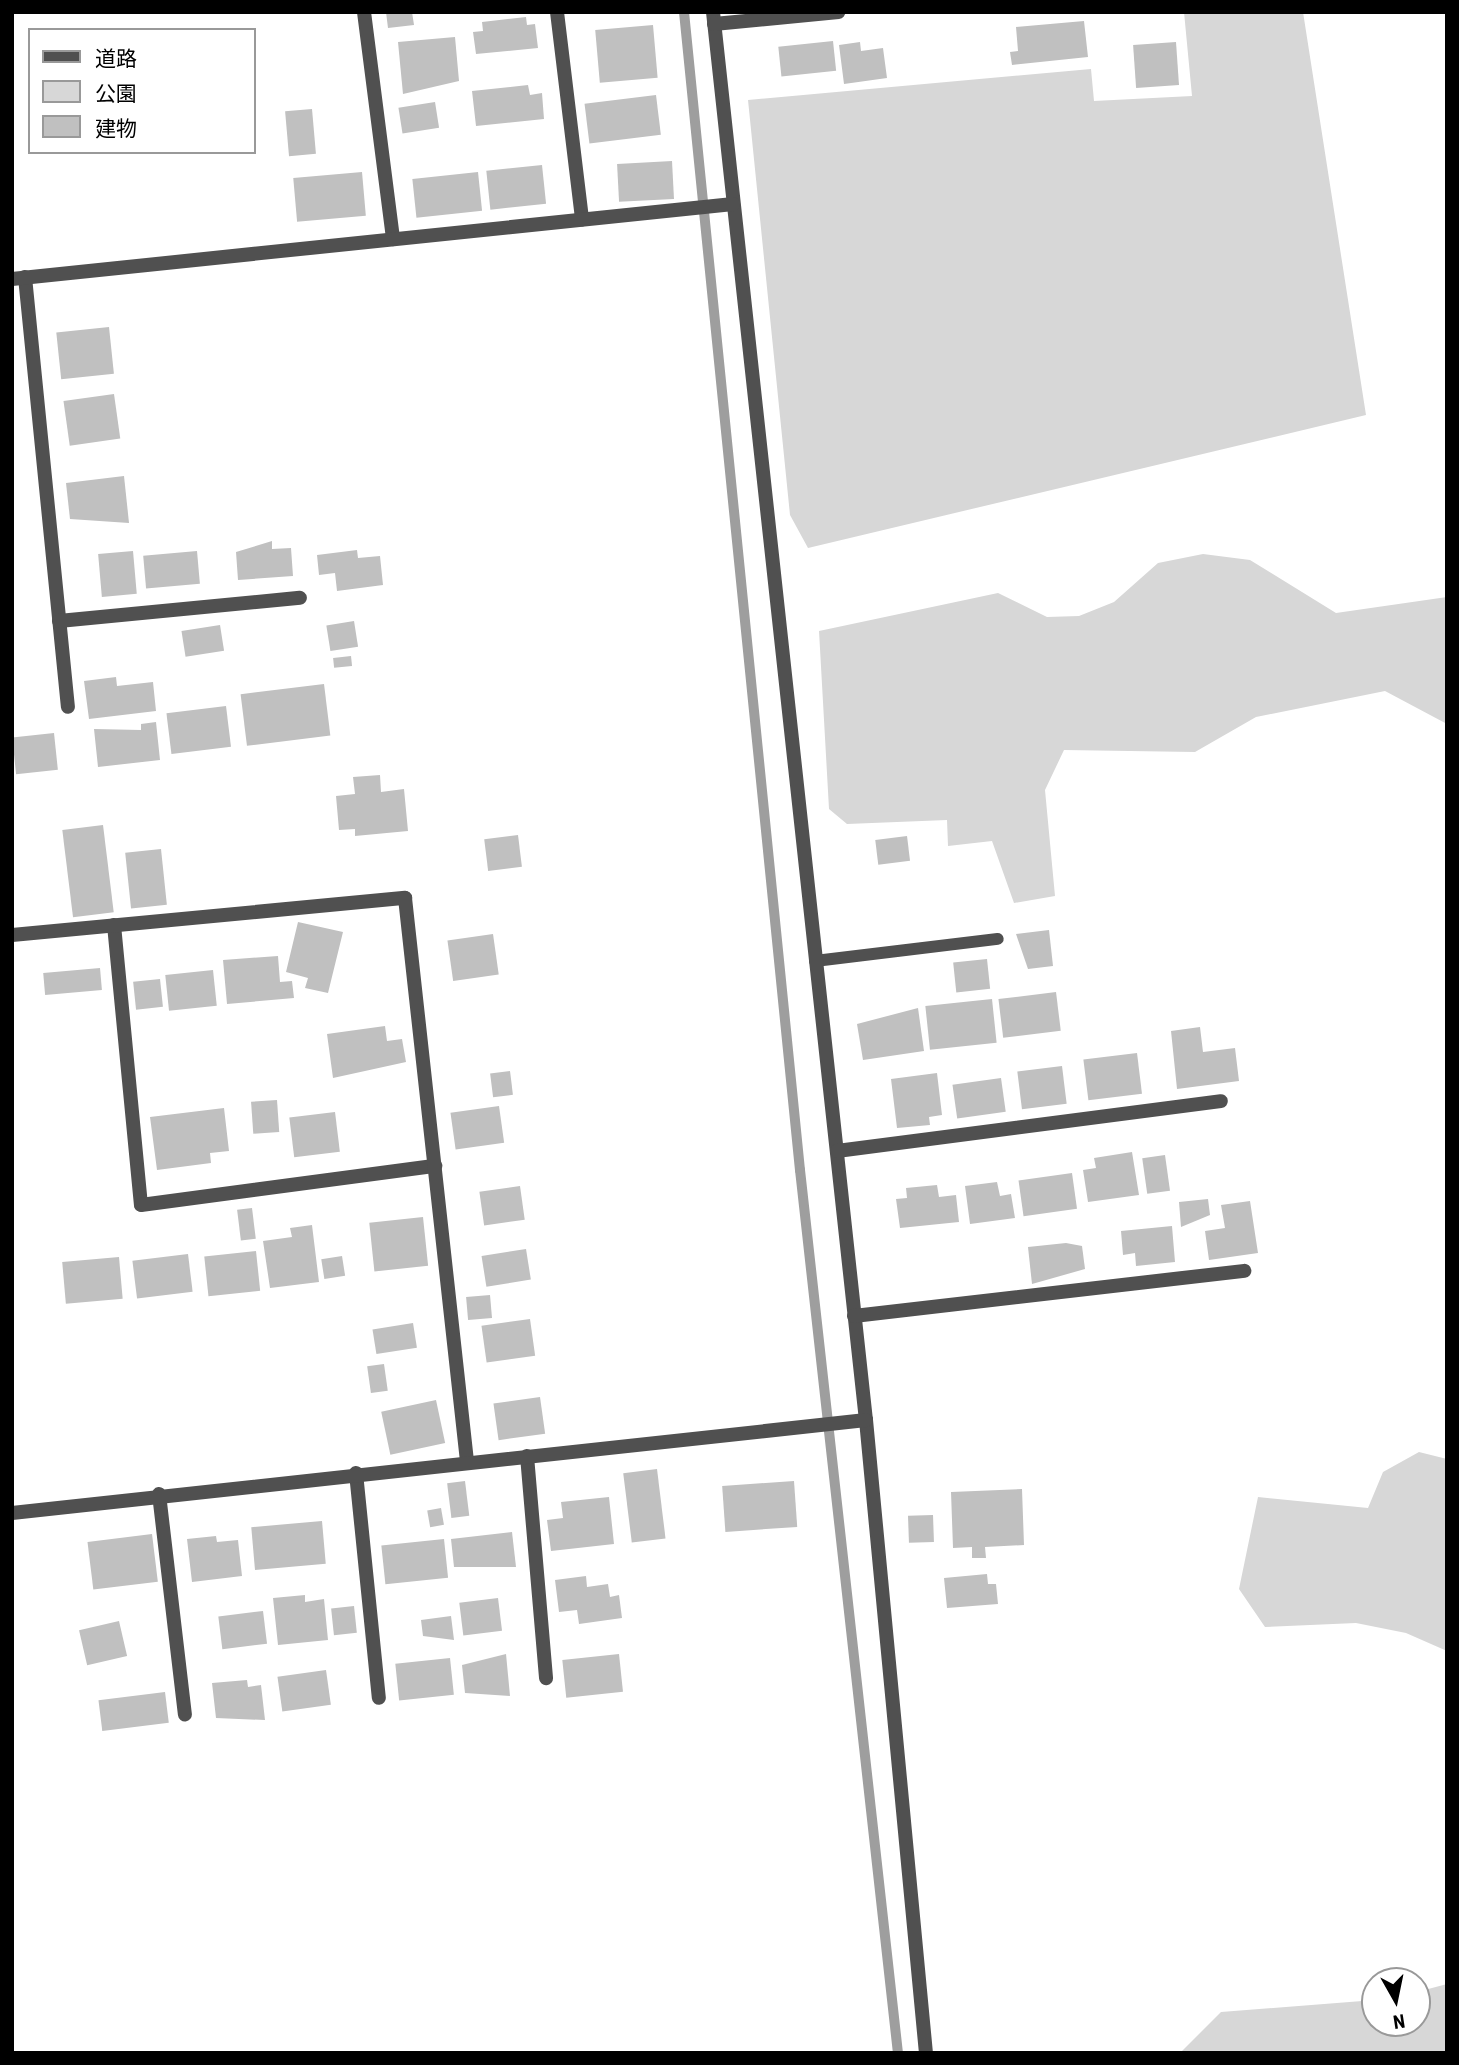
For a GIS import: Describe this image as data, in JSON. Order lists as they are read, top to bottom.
{
  "legend": ["道路", "公園", "建物"],
  "north": "bottom"
}
